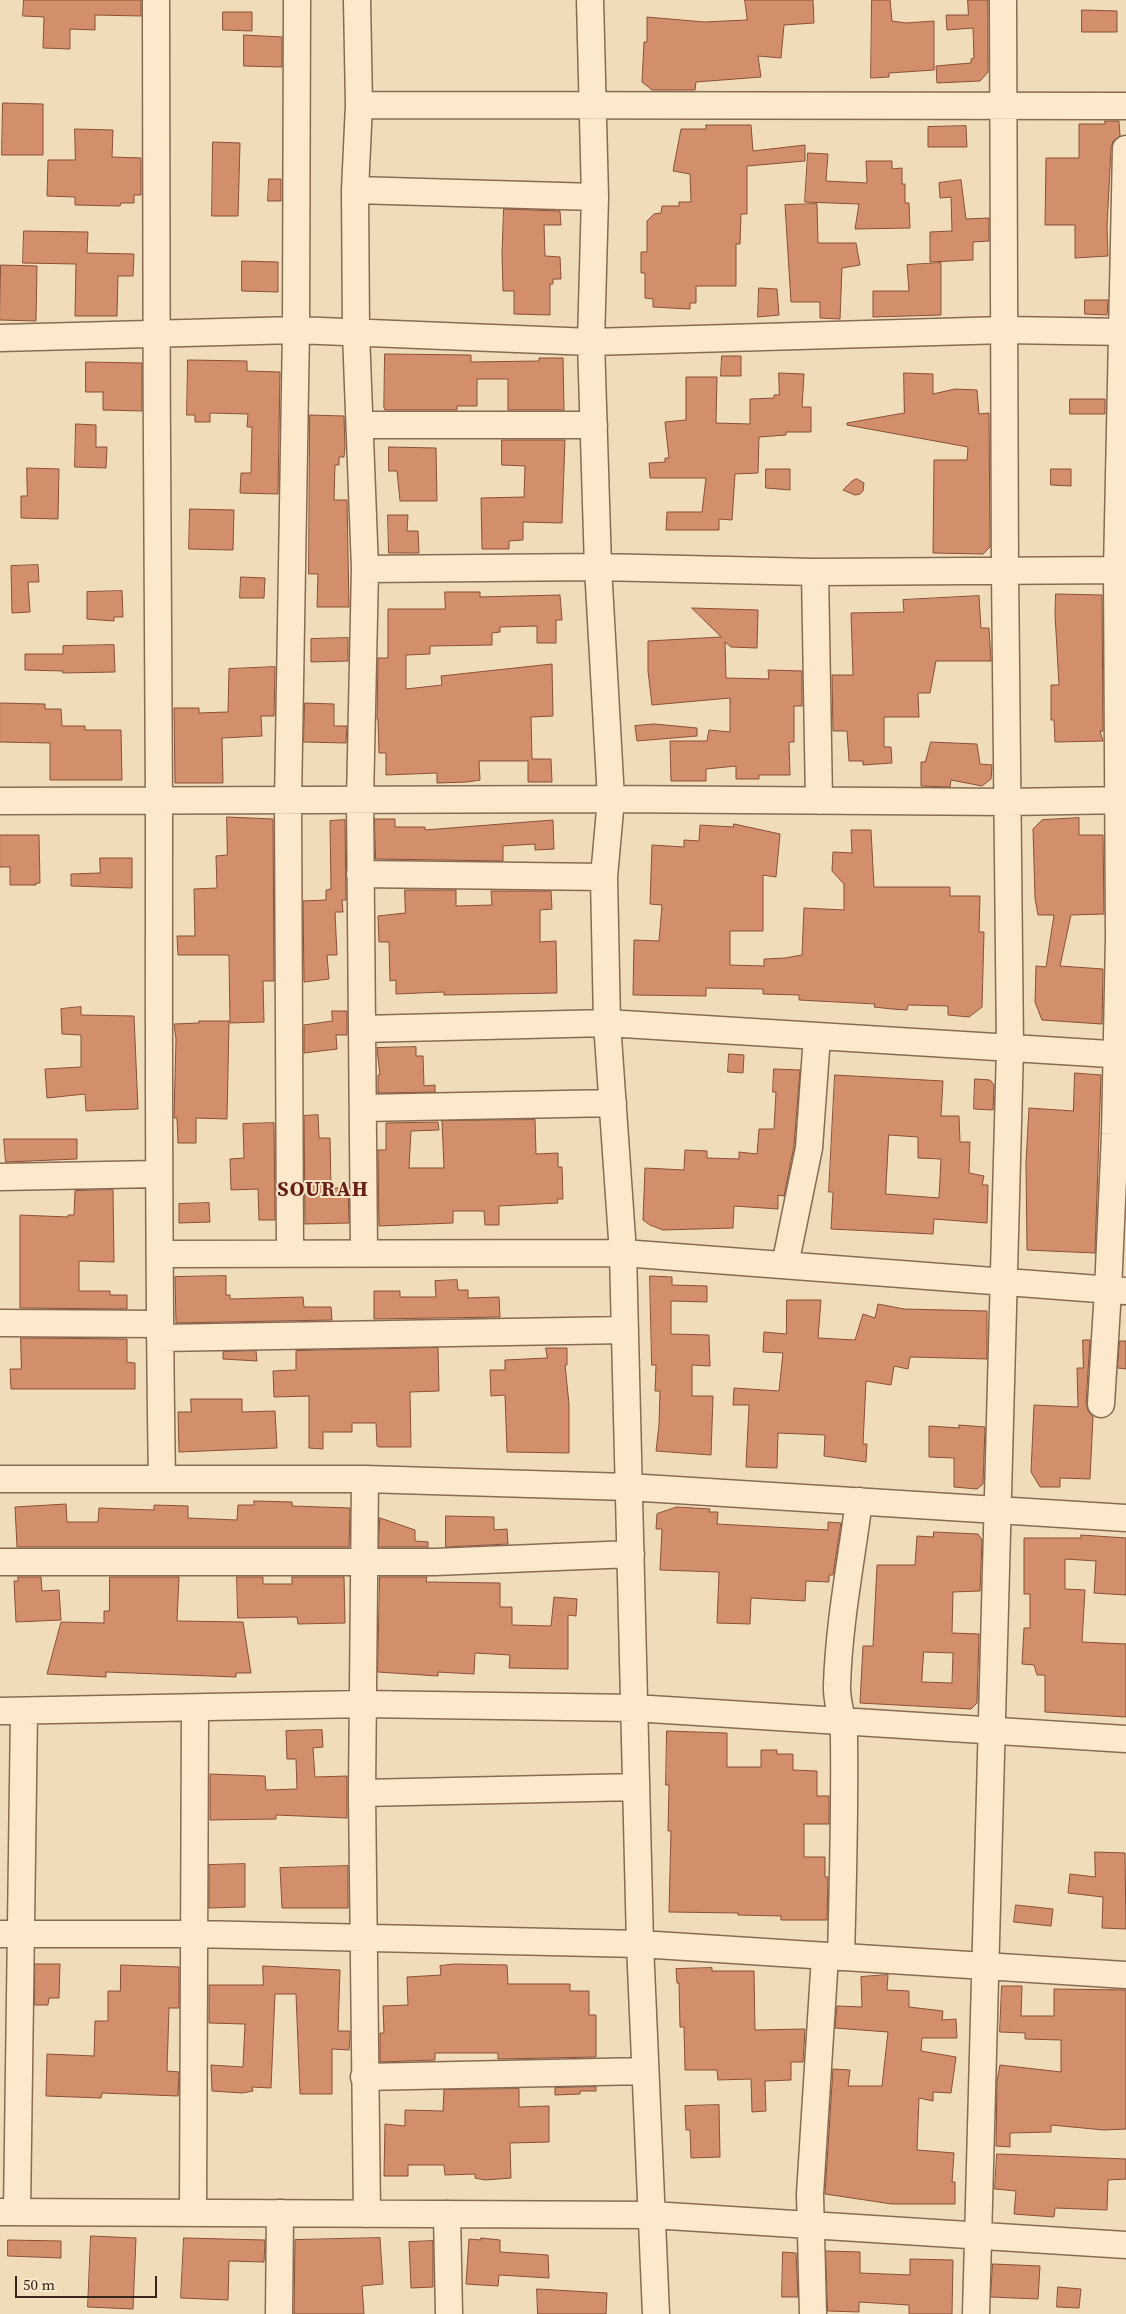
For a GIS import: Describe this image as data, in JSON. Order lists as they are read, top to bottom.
{
  "districts": ["SOURAH"],
  "scale_bar": "50 m"
}
